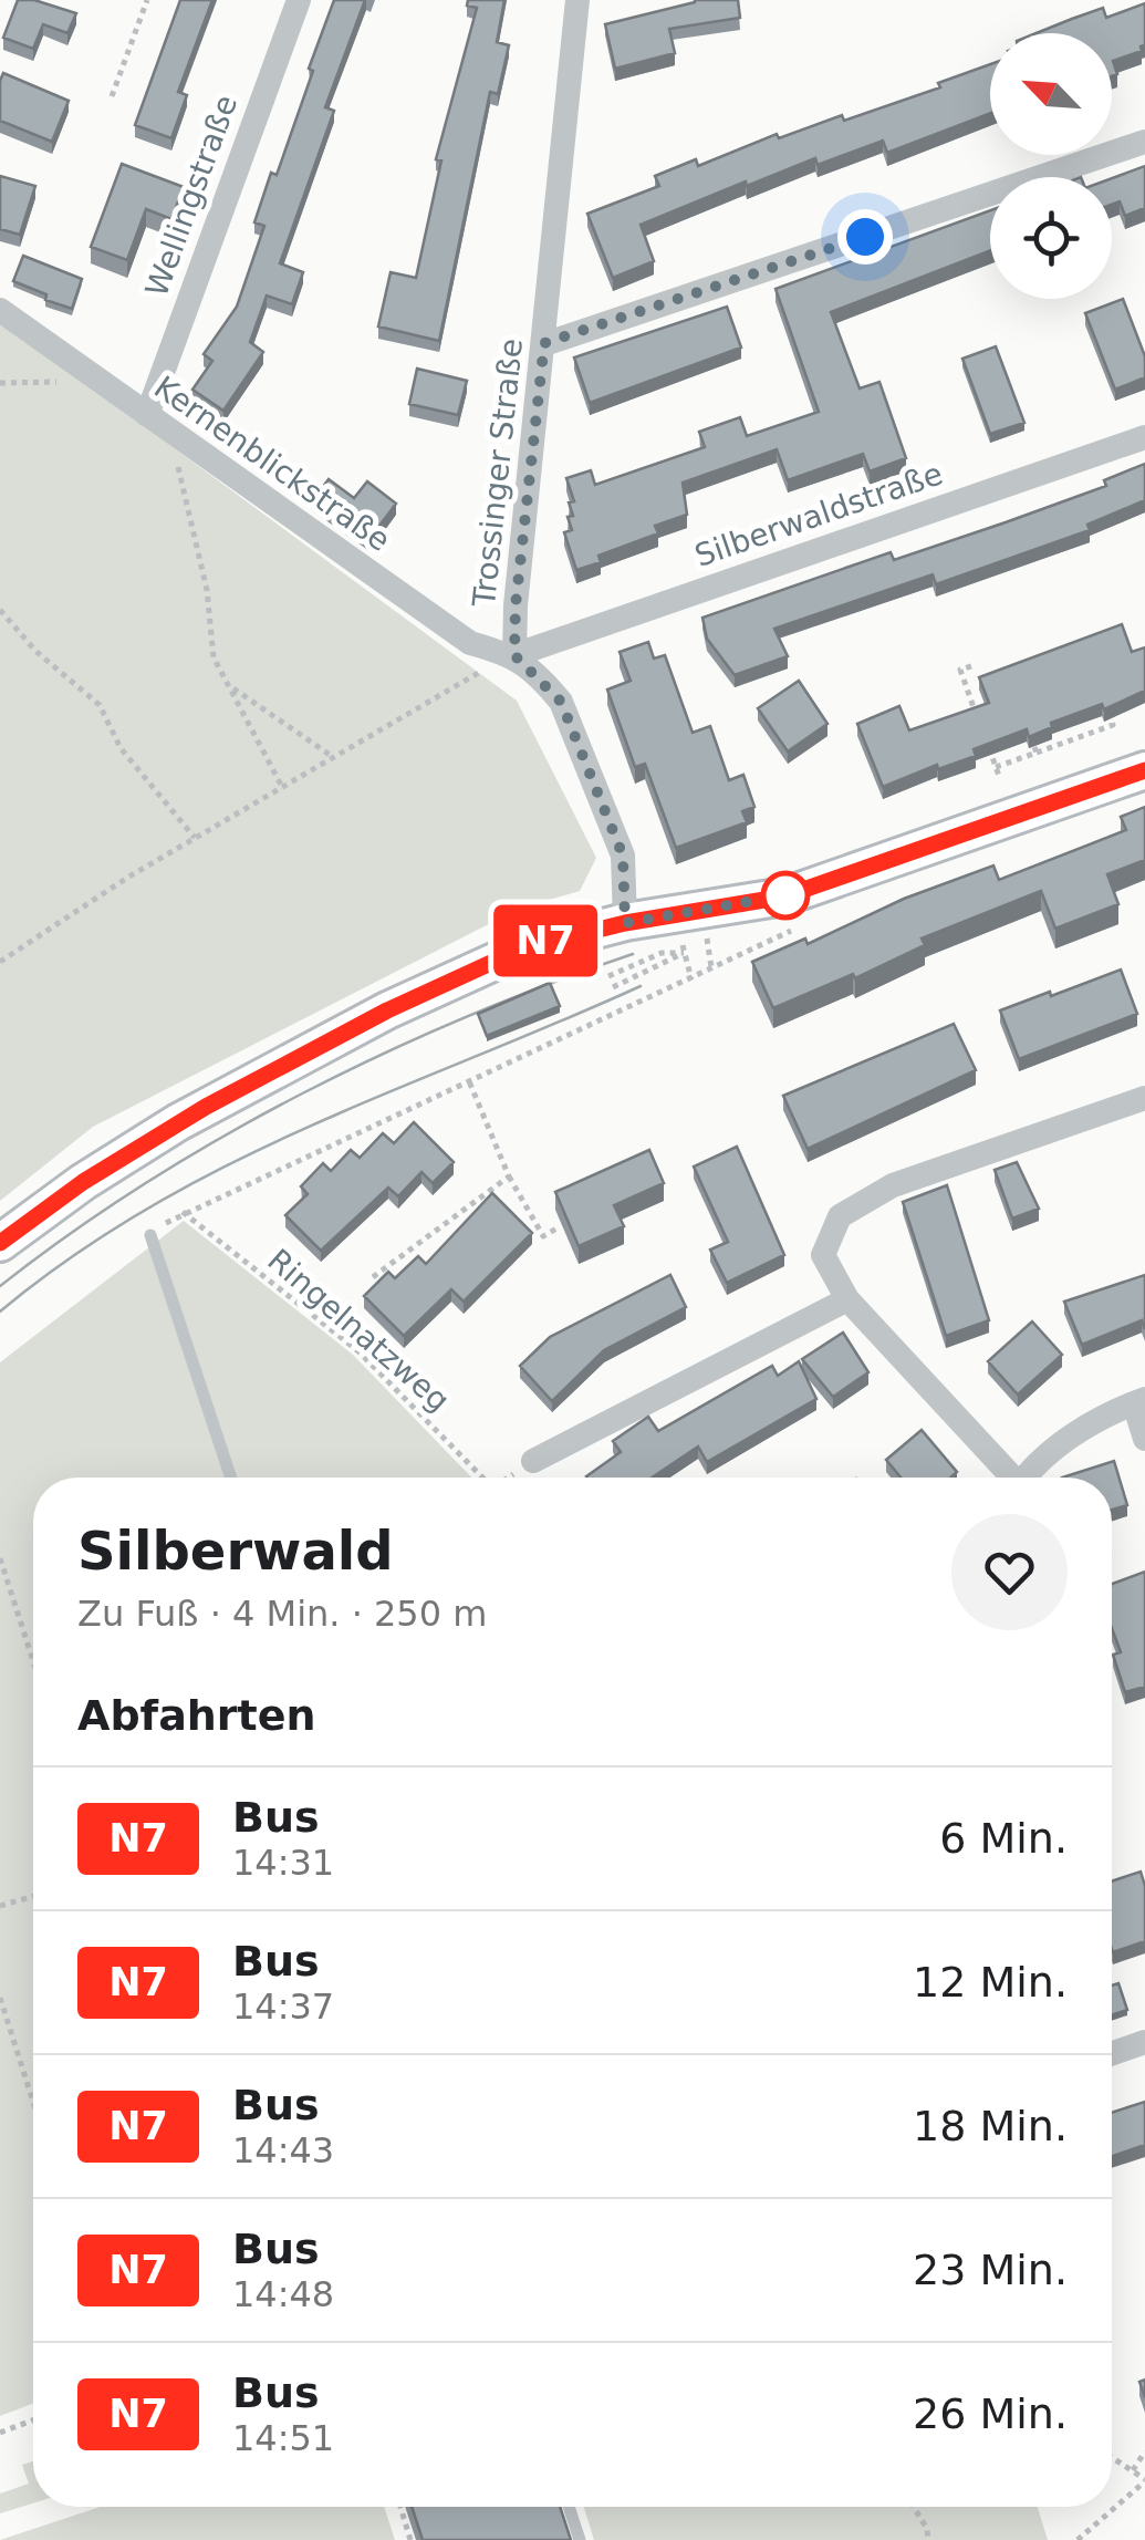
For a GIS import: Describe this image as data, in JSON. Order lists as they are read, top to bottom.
{
  "streets": {
    "street": [
      "Wellingstraße",
      "Kernenblickstraße",
      "Trossinger Straße",
      "Silberwaldstraße"
    ],
    "path": ["Ringelnatzweg"]
  },
  "crossings": [
    ["Wellingstraße", "Kernenblickstraße"],
    ["Kernenblickstraße", "Trossinger Straße"],
    ["Kernenblickstraße", "Silberwaldstraße"],
    ["Trossinger Straße", "Silberwaldstraße"]
  ],
  "lines": ["bus line N7"],
  "north": "top left",
  "page": {
    "on_map": "N7",
    "heading": [
      ["Silberwald", "Zu Fuß · 4 Min. · 250 m"],
      "Abfahrten"
    ],
    "list": [
      {
        "mark": "N7",
        "name": "Bus",
        "note": "14:31",
        "value": "6 Min."
      },
      {
        "mark": "N7",
        "name": "Bus",
        "note": "14:37",
        "value": "12 Min."
      },
      {
        "mark": "N7",
        "name": "Bus",
        "note": "14:43",
        "value": "18 Min."
      },
      {
        "mark": "N7",
        "name": "Bus",
        "note": "14:48",
        "value": "23 Min."
      },
      {
        "mark": "N7",
        "name": "Bus",
        "note": "14:51",
        "value": "26 Min."
      }
    ]
  }
}
